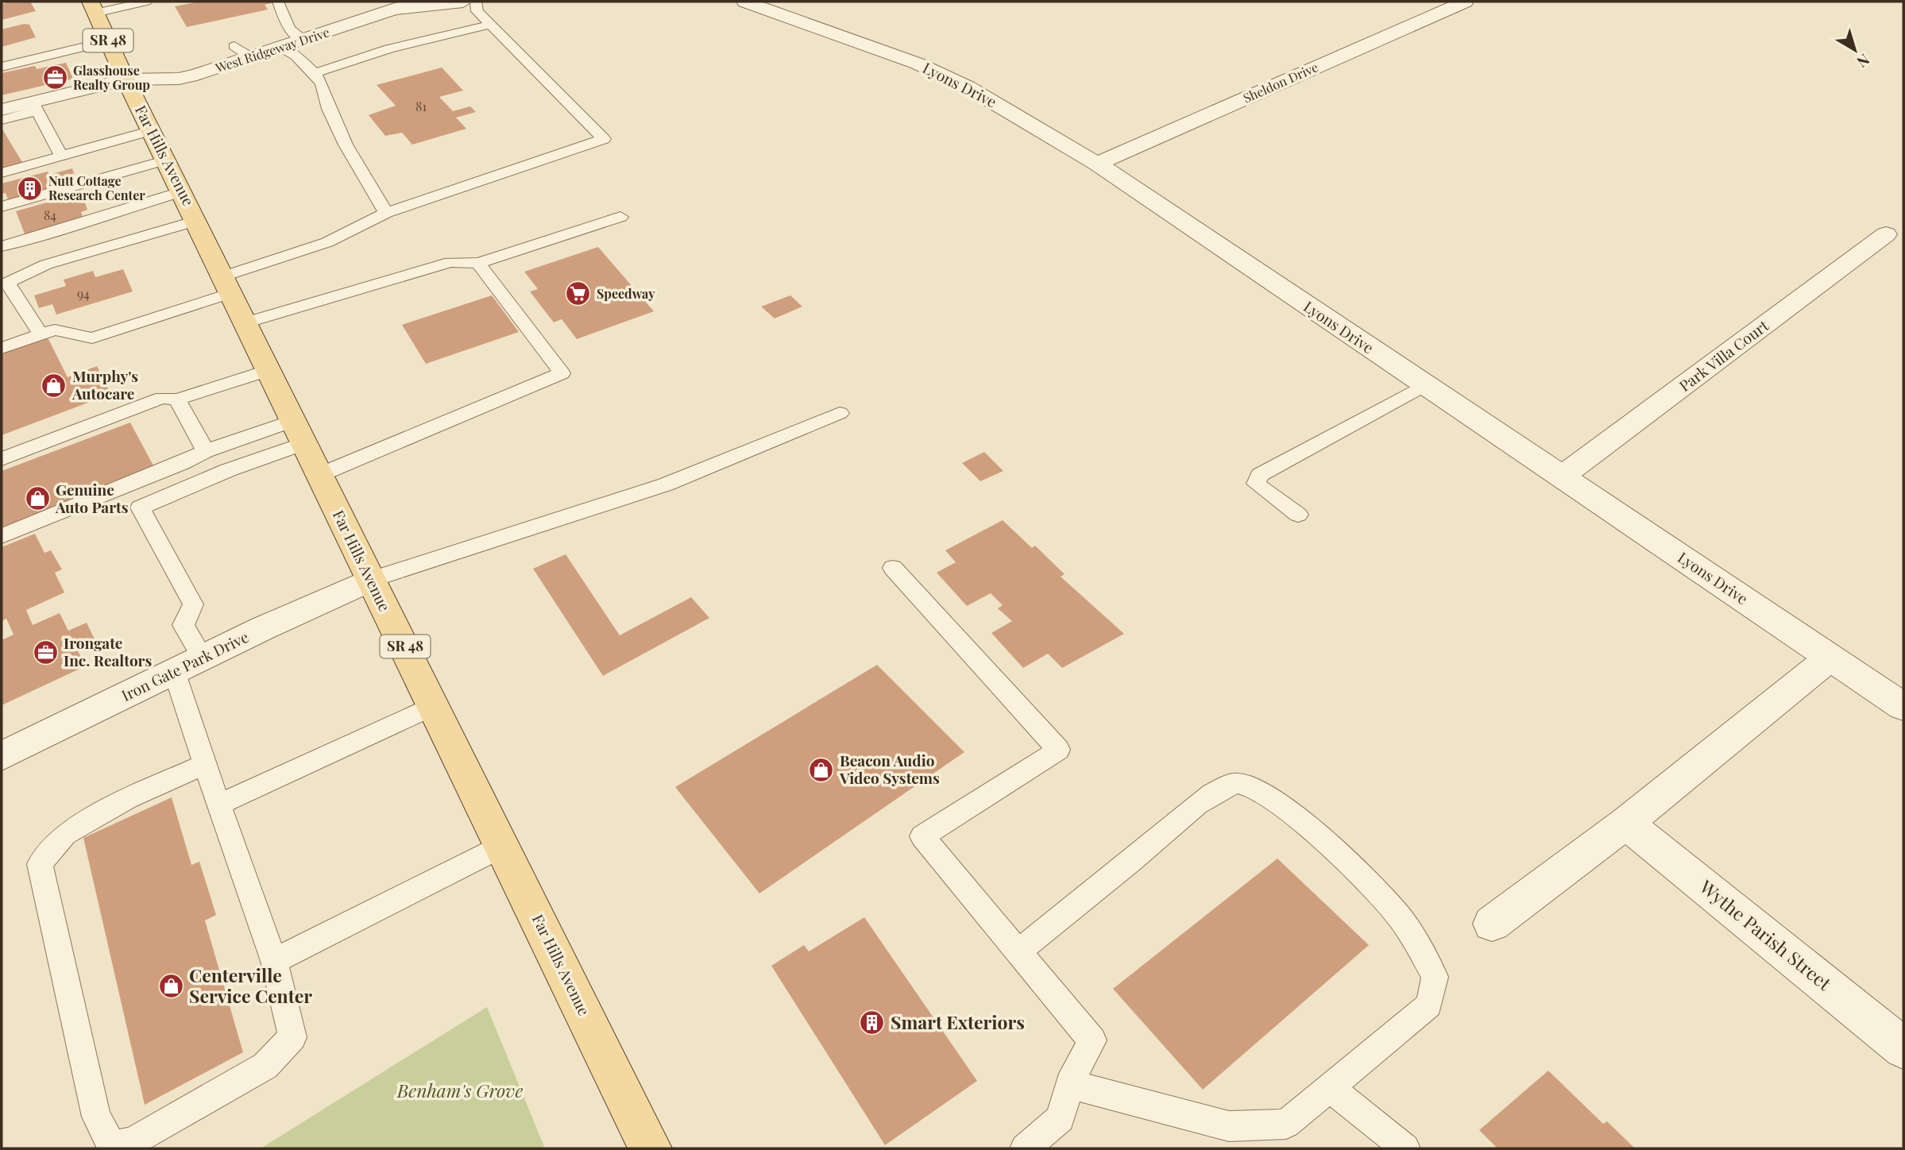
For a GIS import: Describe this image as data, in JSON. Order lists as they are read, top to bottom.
{
  "streets": {
    "main road": ["SR 48", "Far Hills Avenue"],
    "street": [
      "West Ridgeway Drive",
      "Sheldon Drive",
      "Lyons Drive",
      "Park Villa Court",
      "Iron Gate Park Drive",
      "Wythe Parish Street"
    ]
  },
  "crossings": [
    ["West Ridgeway Drive", "Far Hills Avenue"],
    ["Sheldon Drive", "Lyons Drive"],
    ["Lyons Drive", "Park Villa Court"],
    ["Far Hills Avenue", "Iron Gate Park Drive"]
  ],
  "parks": ["Benham's Grove"],
  "places": {
    "office": ["Glasshouse Realty Group", "Irongate Inc. Realtors"],
    "building": ["Nutt Cottage Research Center", "Smart Exteriors"],
    "supermarket": ["Speedway"],
    "shop": [
      "Murphy's Autocare",
      "Genuine Auto Parts",
      "Beacon Audio Video Systems",
      "Centerville Service Center"
    ]
  },
  "house_numbers": ["81", "84", "94"],
  "north": "bottom right"
}
